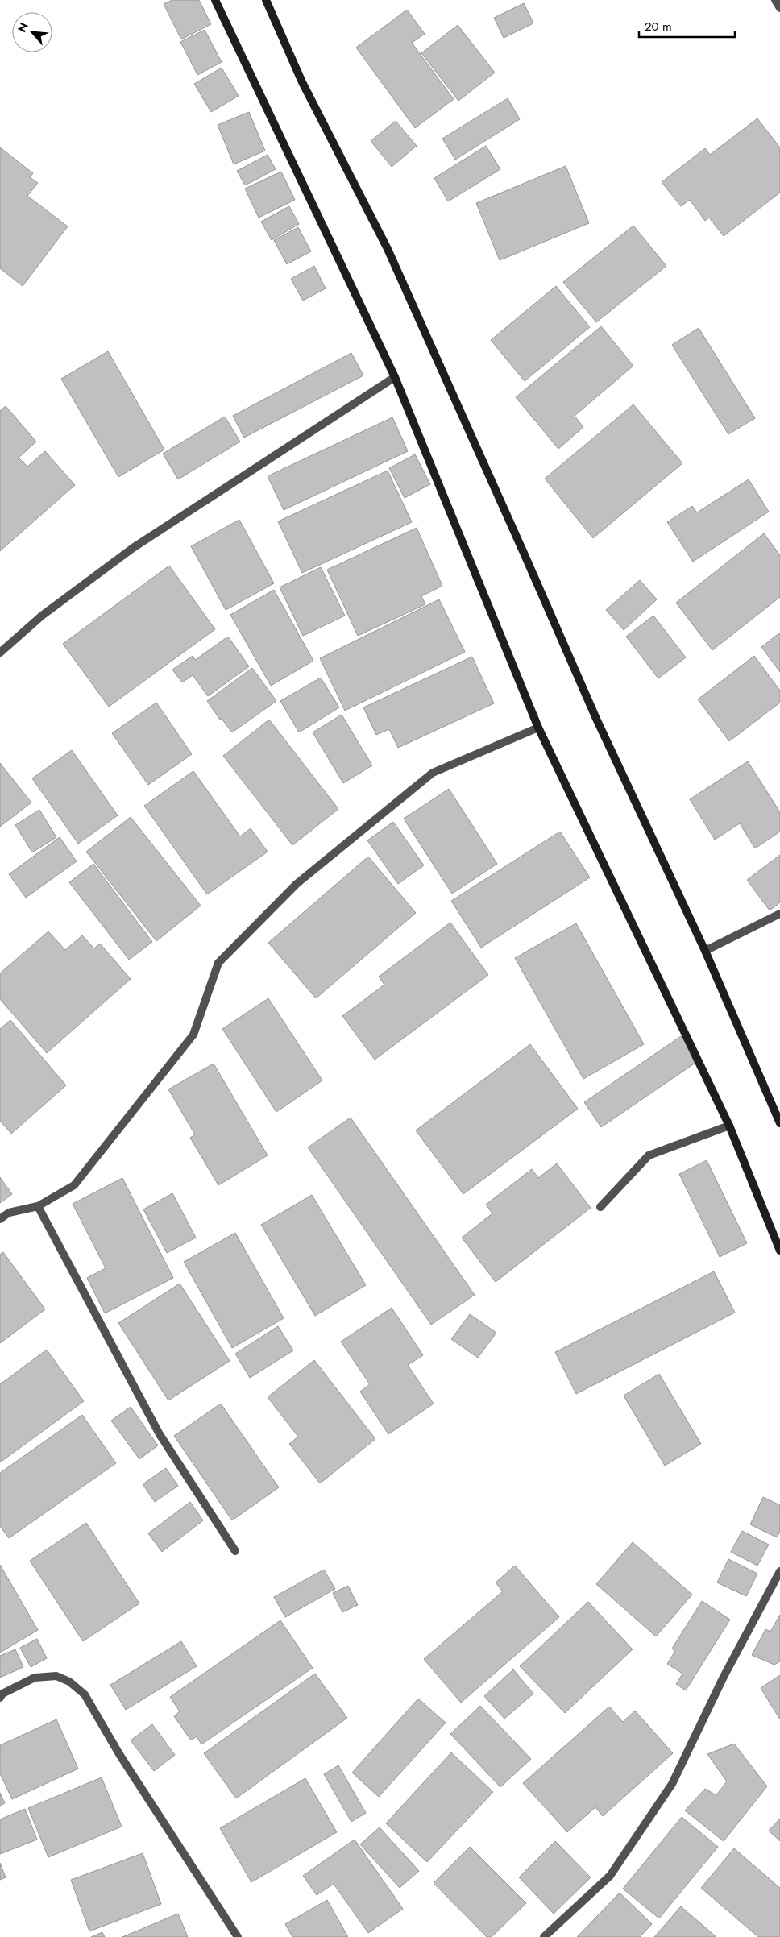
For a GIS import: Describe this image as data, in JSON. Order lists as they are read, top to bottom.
{
  "scale_bar": "20 m",
  "north": "top left"
}
